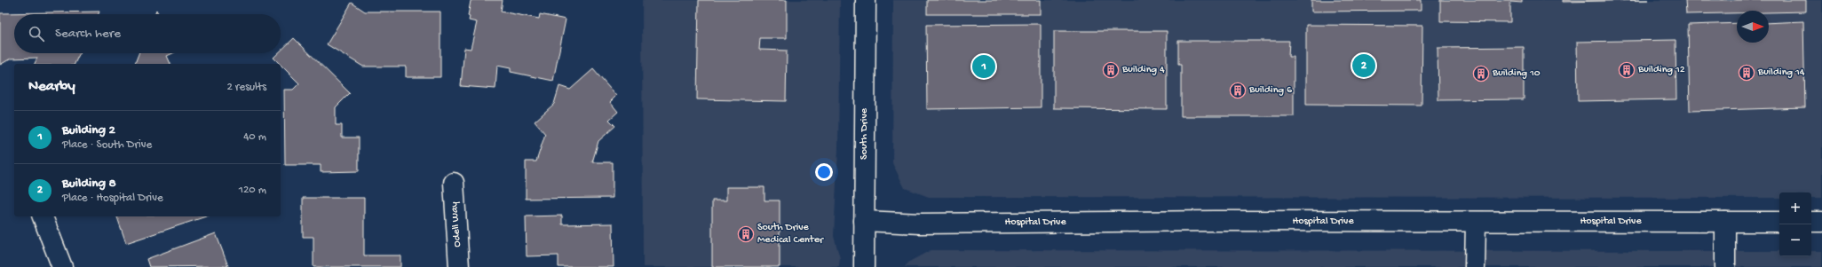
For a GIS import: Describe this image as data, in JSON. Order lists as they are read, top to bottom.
{
  "streets": {
    "street": ["South Drive", "Hospital Drive", "Odell Way"]
  },
  "crossings": [
    ["South Drive", "Hospital Drive"]
  ],
  "places": {
    "building": [
      "Building 4",
      "Building 12",
      "Building 14",
      "Building 10",
      "Building 6",
      "South Drive Medical Center"
    ]
  },
  "north": "right",
  "page": {
    "search": "Search here",
    "pins": ["2", "1"],
    "heading": ["Nearby", "2 results"],
    "list": [
      {
        "mark": "1",
        "name": "Building 2",
        "note": "Place · South Drive",
        "value": "40 m"
      },
      {
        "mark": "2",
        "name": "Building 8",
        "note": "Place · Hospital Drive",
        "value": "120 m"
      }
    ],
    "map_buttons": ["+", "−"]
  }
}
